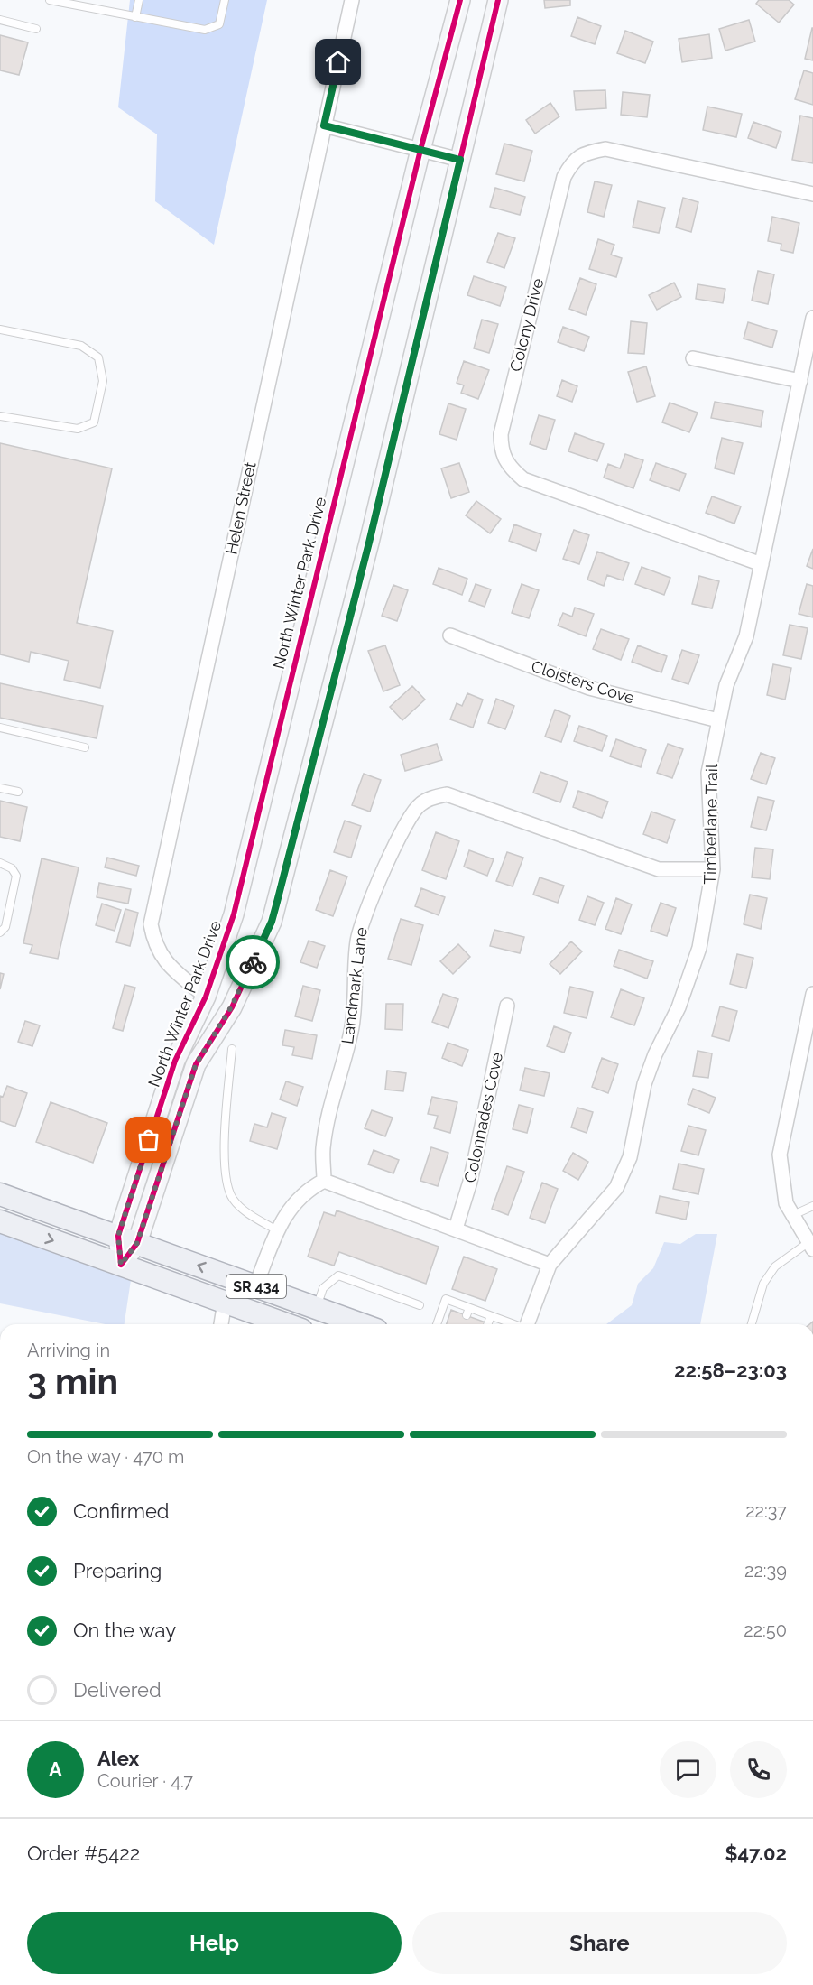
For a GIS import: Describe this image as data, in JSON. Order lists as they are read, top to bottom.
{
  "streets": {
    "main road": ["SR 434"],
    "street": [
      "Colony Drive",
      "Helen Street",
      "North Winter Park Drive",
      "Cloisters Cove",
      "Timberlane Trail",
      "Landmark Lane",
      "Colonnades Cove"
    ]
  },
  "crossings": [
    ["Colony Drive", "Timberlane Trail"],
    ["Helen Street", "North Winter Park Drive"],
    ["North Winter Park Drive", "SR 434"],
    ["Cloisters Cove", "Timberlane Trail"],
    ["Timberlane Trail", "Landmark Lane"]
  ],
  "page": {
    "heading": ["3 min", "Arriving in", "22:58–23:03"],
    "panel": [
      "Alex",
      "Courier · 4.7",
      "Order #5422",
      "$47.02"
    ],
    "bar": "On the way · 470 m",
    "list": [
      ["Confirmed", "22:37"],
      ["Preparing", "22:39"],
      ["On the way", "22:50"],
      "Delivered"
    ],
    "round": "A",
    "buttons": ["Help", "Share"]
  }
}
